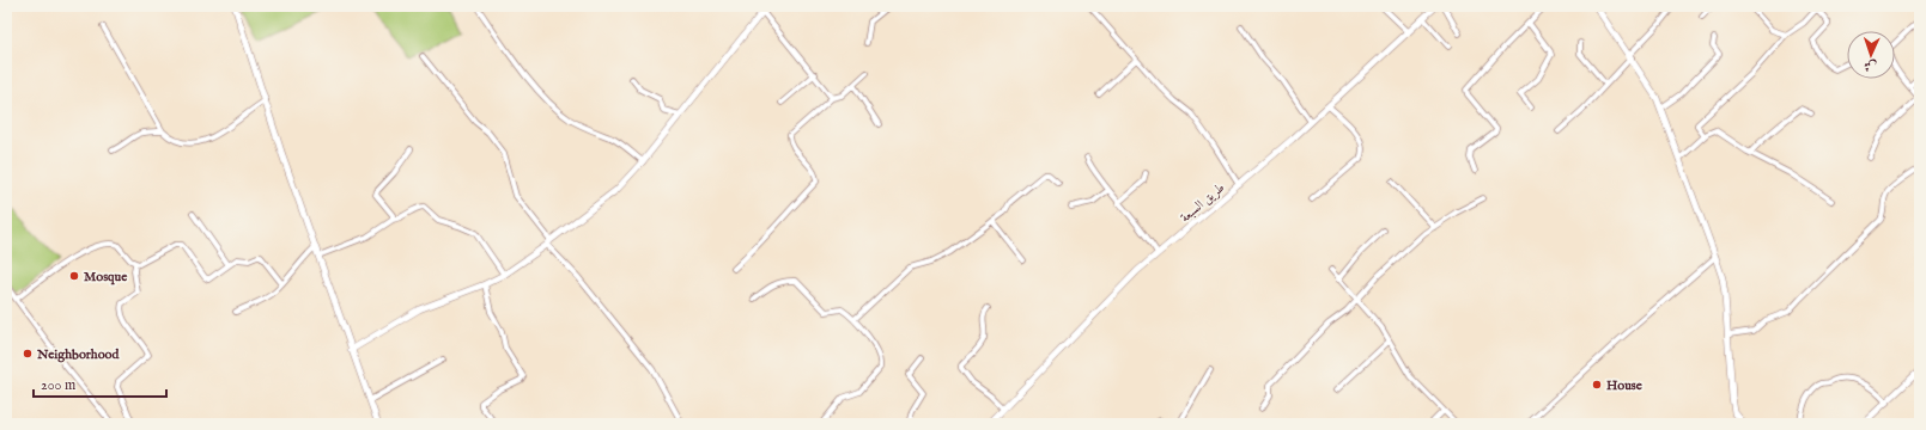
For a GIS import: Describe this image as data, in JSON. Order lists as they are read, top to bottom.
{
  "streets": {
    "street": ["طريق السبعة"]
  },
  "places": ["Mosque", "Neighborhood", "House"],
  "scale_bar": "200 m",
  "north": "bottom"
}
